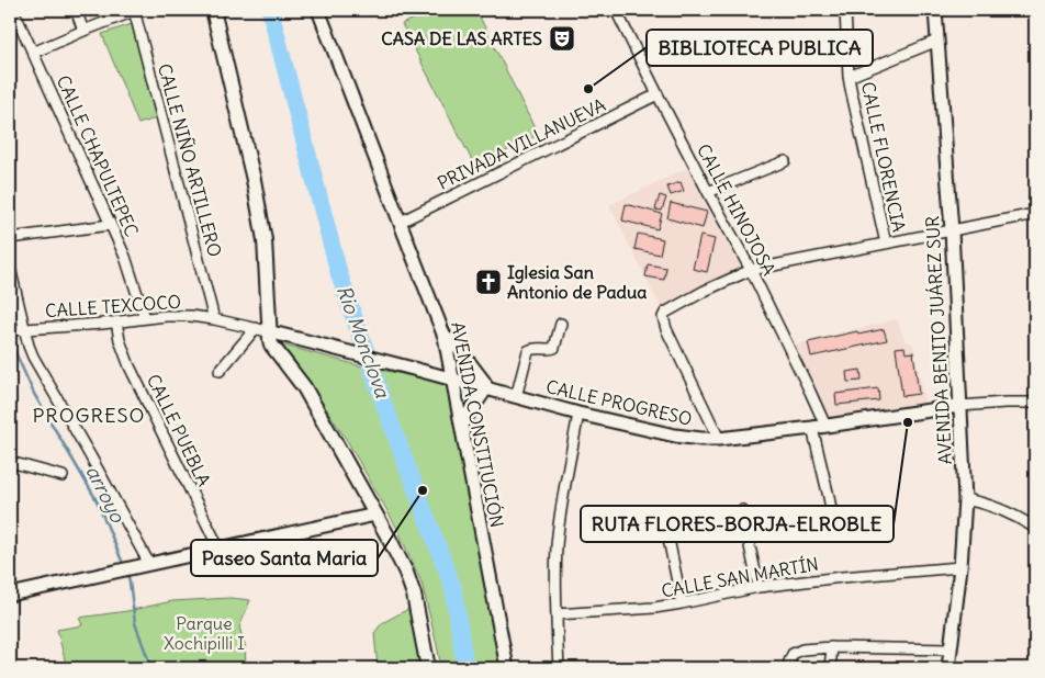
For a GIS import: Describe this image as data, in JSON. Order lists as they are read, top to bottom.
{
  "streets": {
    "street": [
      "PRIVADA VILLANUEVA",
      "CALLE CHAPULTEPEC",
      "CALLE FLORENCIA",
      "CALLE NIÑO ARTILLERO",
      "CALLE HINOJOSA",
      "CALLE TEXCOCO",
      "AVENIDA BENITO JUÁREZ SUR",
      "CALLE PROGRESO",
      "AVENIDA CONSTITUCIÓN",
      "CALLE PUEBLA",
      "CALLE SAN MARTÍN"
    ]
  },
  "crossings": [
    ["PRIVADA VILLANUEVA", "CALLE HINOJOSA"],
    ["PRIVADA VILLANUEVA", "AVENIDA CONSTITUCIÓN"],
    ["CALLE CHAPULTEPEC", "CALLE TEXCOCO"],
    ["CALLE NIÑO ARTILLERO", "CALLE TEXCOCO"],
    ["CALLE HINOJOSA", "CALLE PROGRESO"],
    ["CALLE TEXCOCO", "CALLE PROGRESO"],
    ["CALLE TEXCOCO", "CALLE PUEBLA"],
    ["AVENIDA BENITO JUÁREZ SUR", "CALLE PROGRESO"],
    ["AVENIDA BENITO JUÁREZ SUR", "CALLE SAN MARTÍN"],
    ["CALLE PROGRESO", "AVENIDA CONSTITUCIÓN"]
  ],
  "districts": ["PROGRESO"],
  "water": ["Rio Monclova", "arroyo"],
  "parks": ["Parque Xochipilli I"],
  "places": {
    "theatre": ["CASA DE LAS ARTES"],
    "other": ["BIBLIOTECA PUBLICA", "RUTA FLORES-BORJA-ELROBLE", "Paseo Santa Maria"],
    "church": ["Iglesia San Antonio de Padua"]
  }
}
